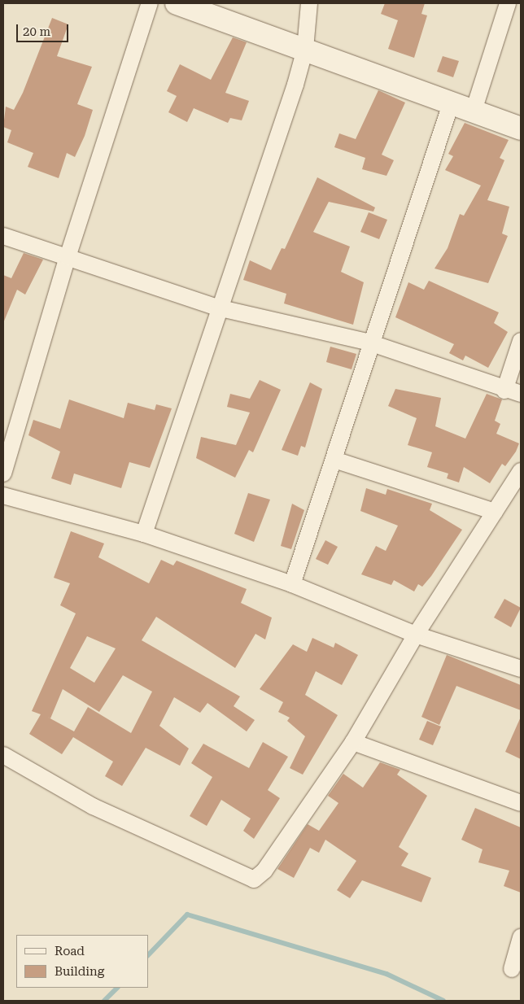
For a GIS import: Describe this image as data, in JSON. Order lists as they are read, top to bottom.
{
  "legend": ["Road", "Building"],
  "scale_bar": "20 m"
}
